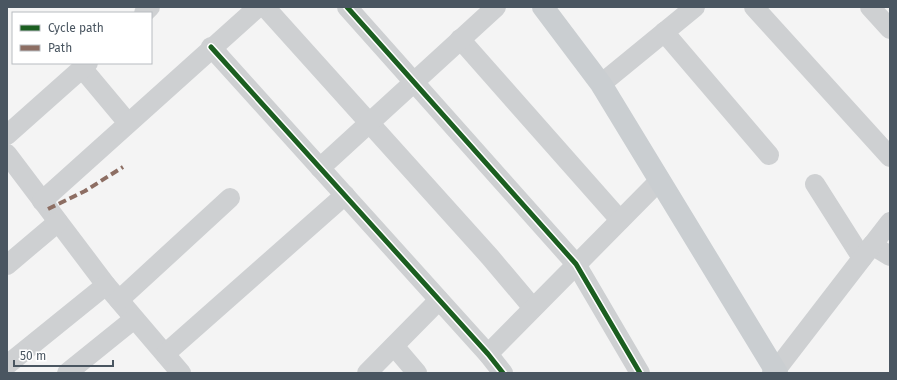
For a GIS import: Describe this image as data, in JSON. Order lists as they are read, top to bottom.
{
  "legend": ["Cycle path", "Path"],
  "scale_bar": "50 m"
}
